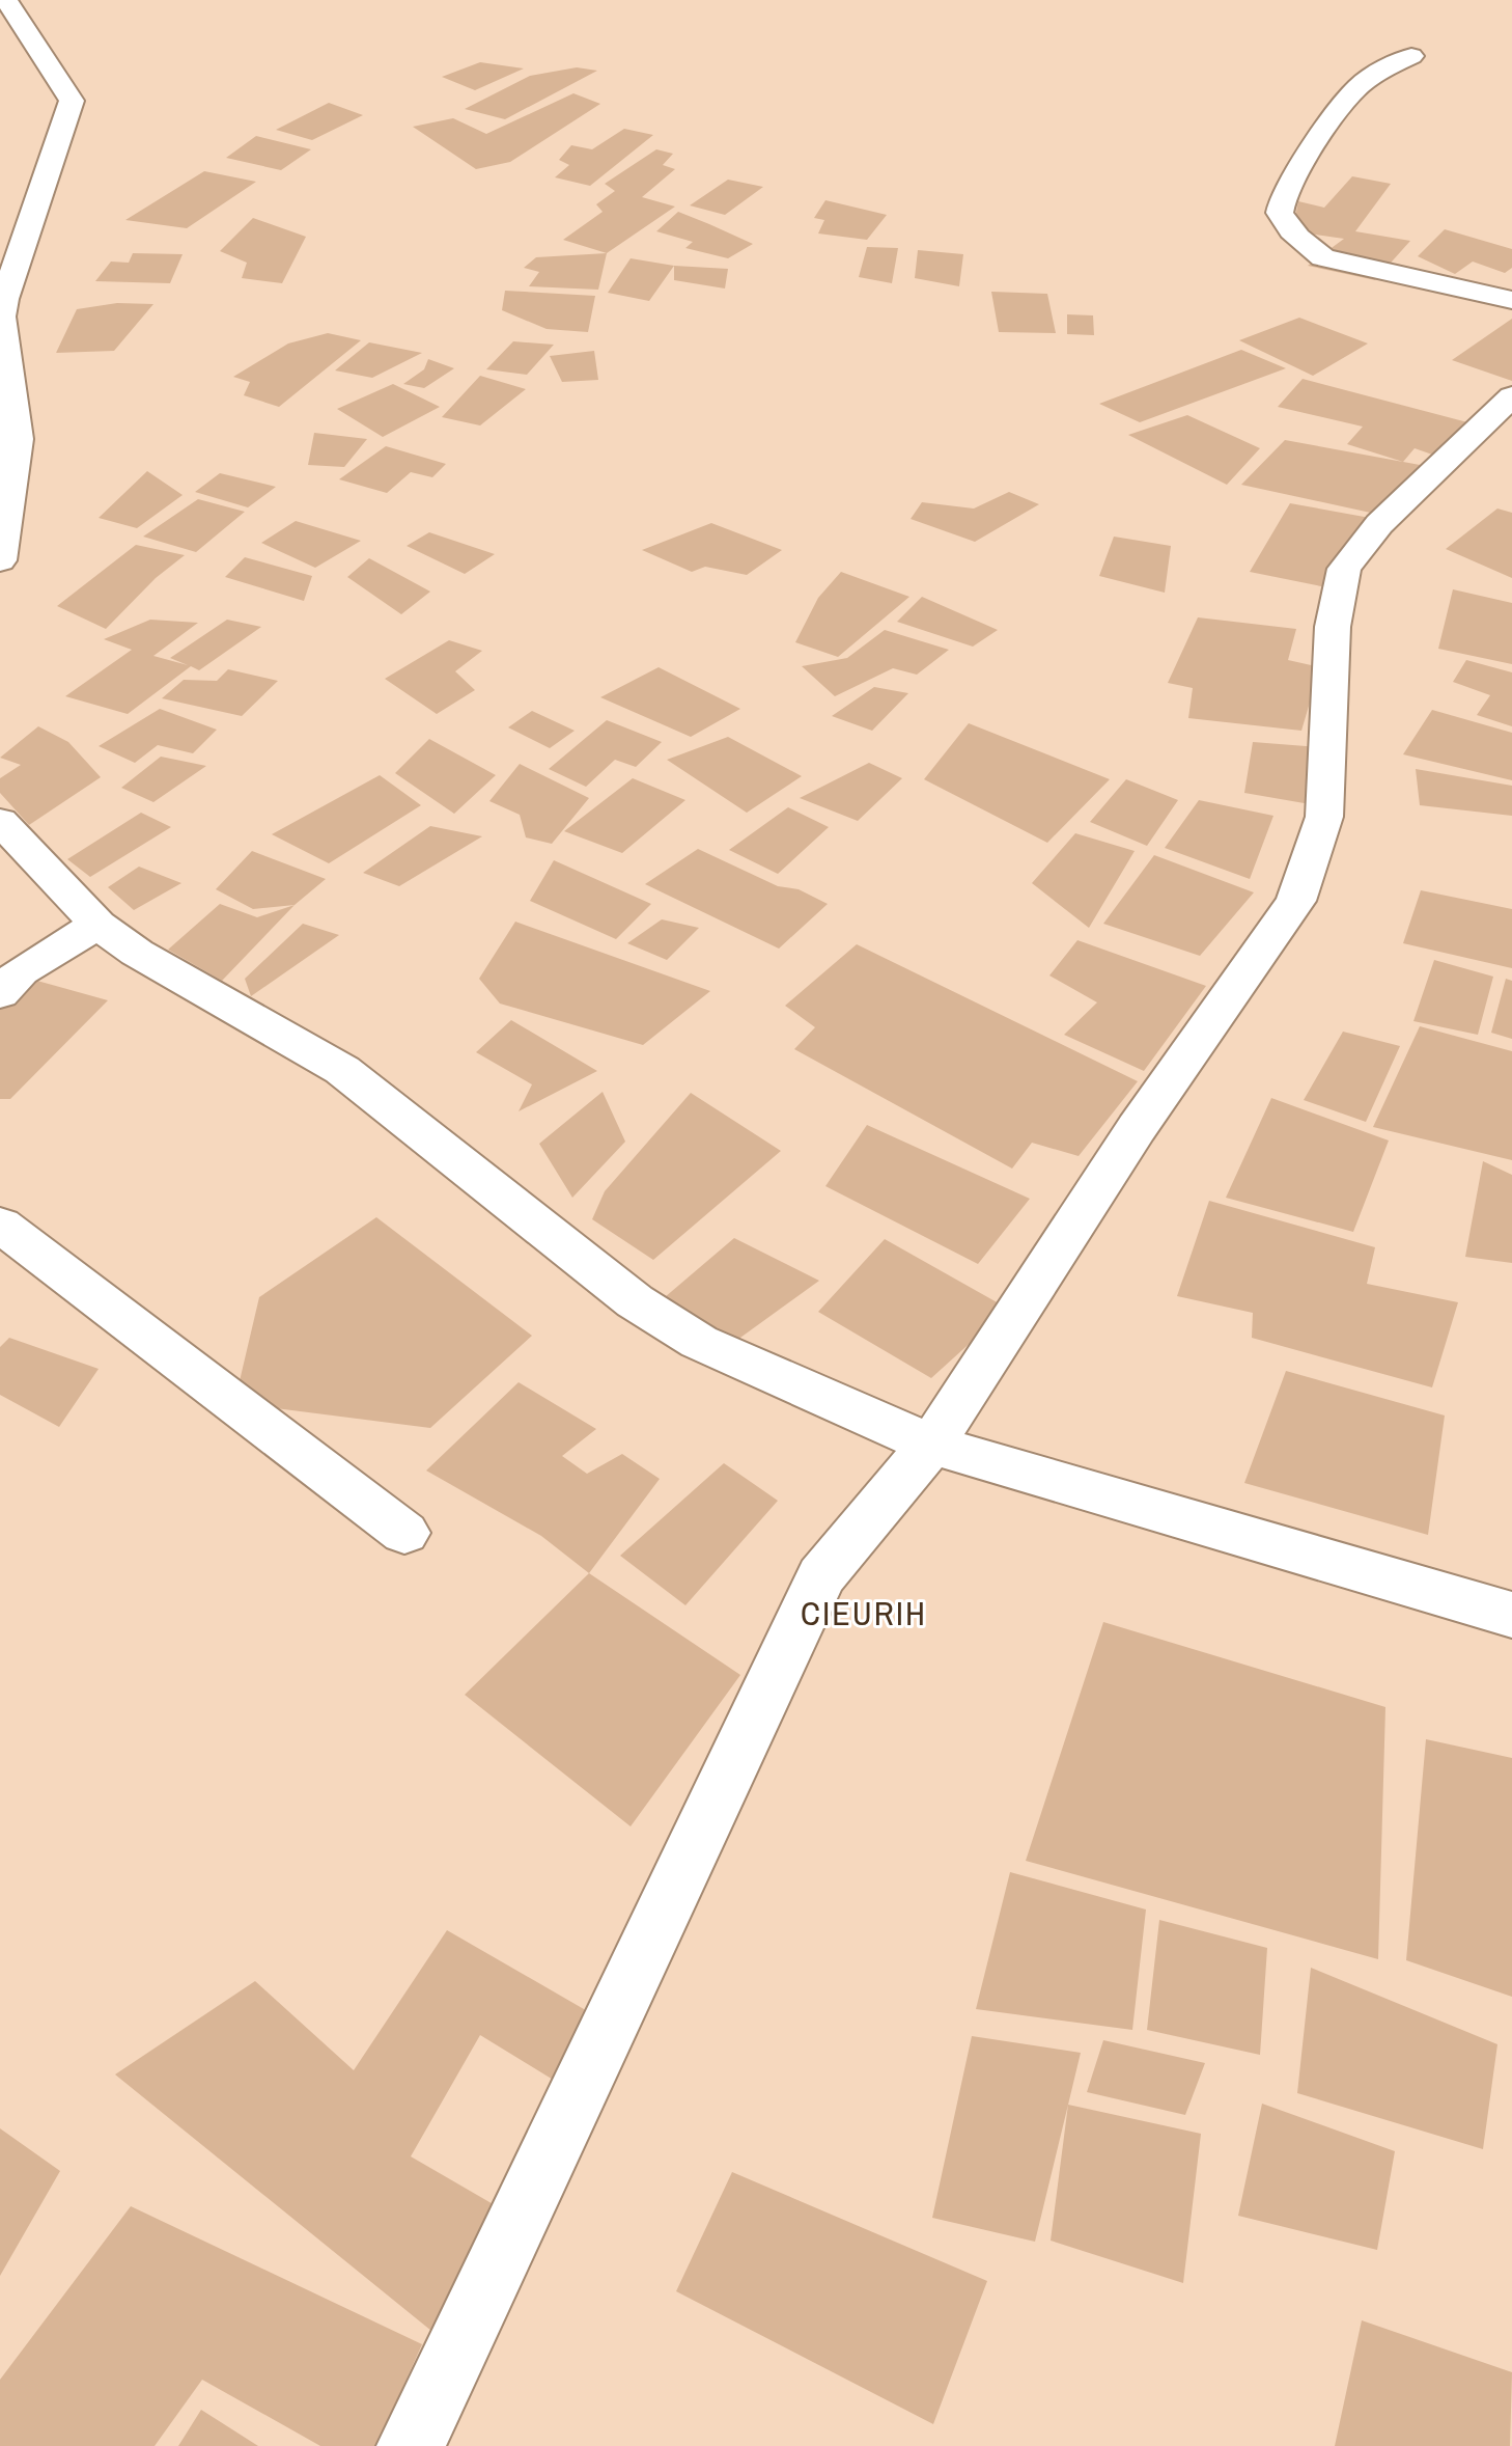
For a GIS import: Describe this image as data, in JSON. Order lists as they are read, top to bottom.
{
  "districts": ["CIEURIH"]
}
